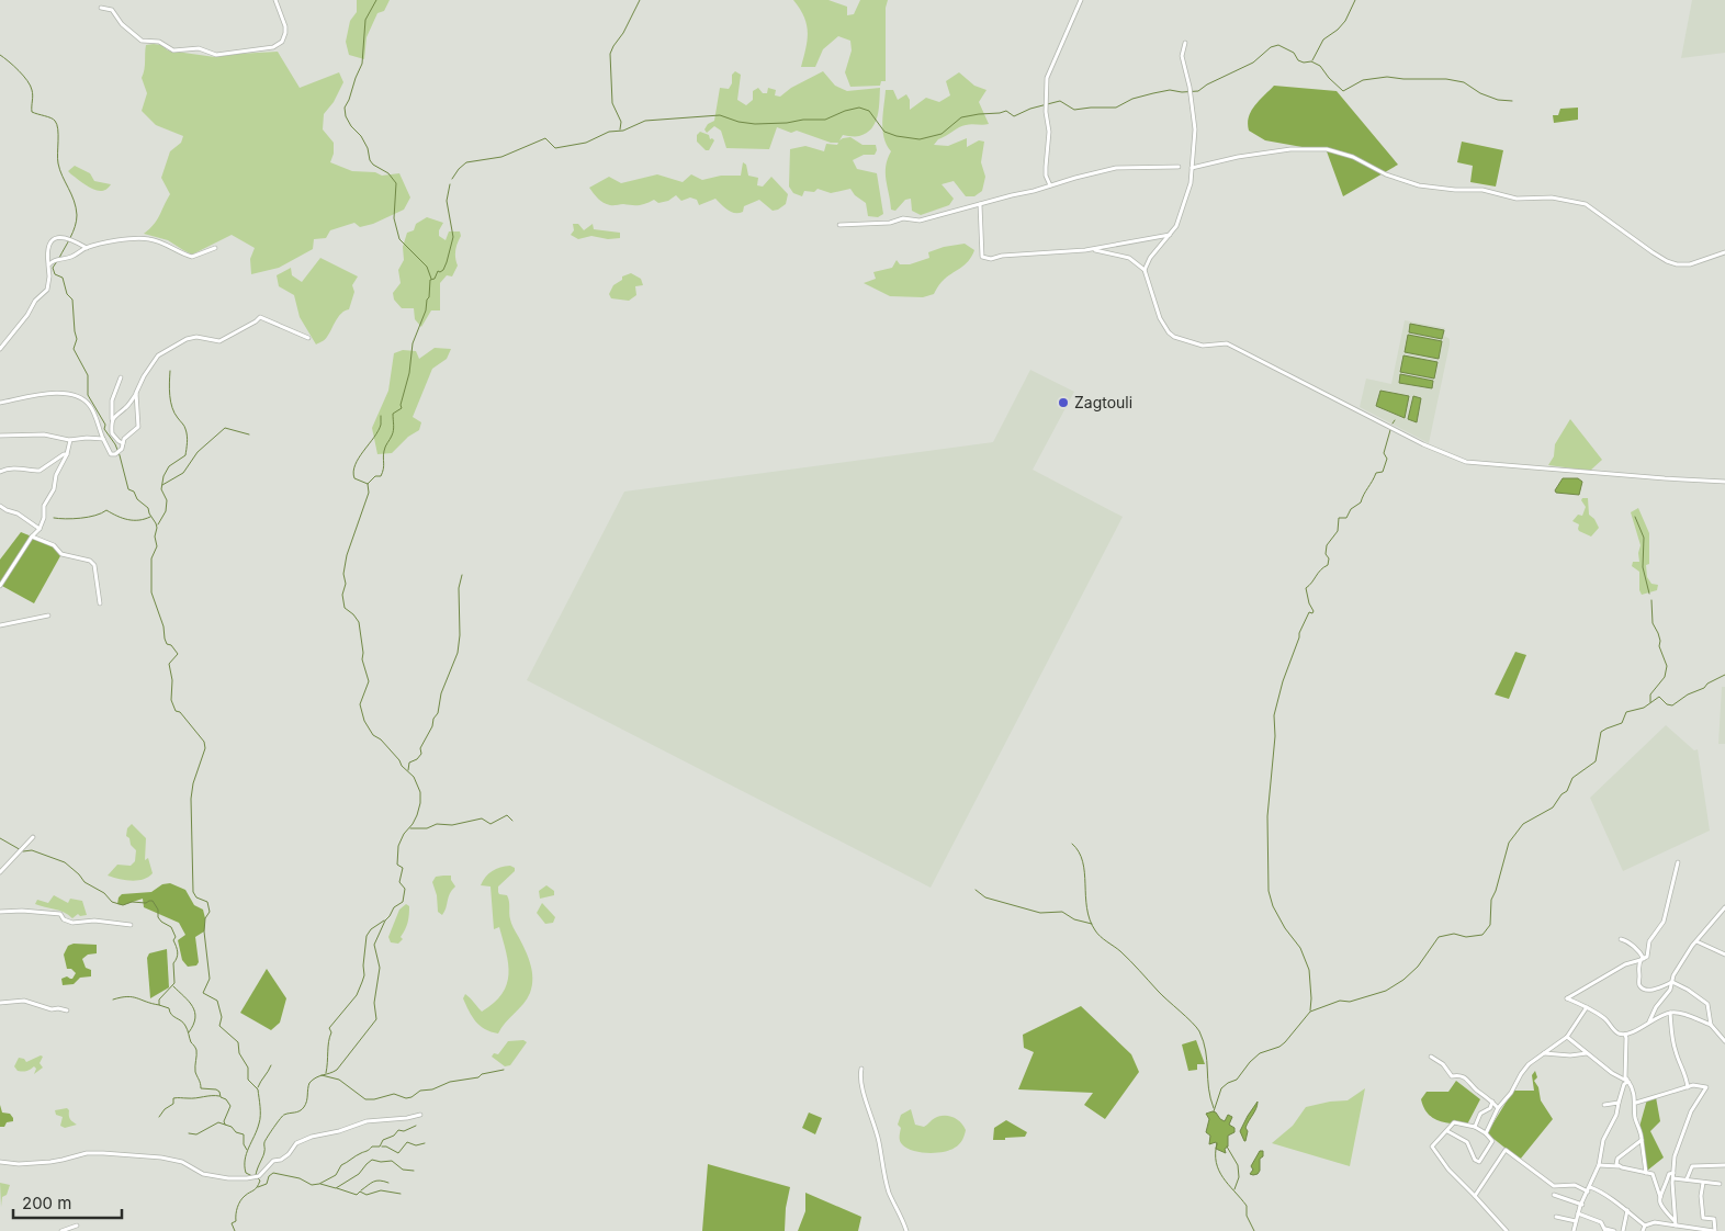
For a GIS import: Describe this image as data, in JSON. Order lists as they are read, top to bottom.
{
  "places": ["Zagtouli"],
  "scale_bar": "200 m"
}
